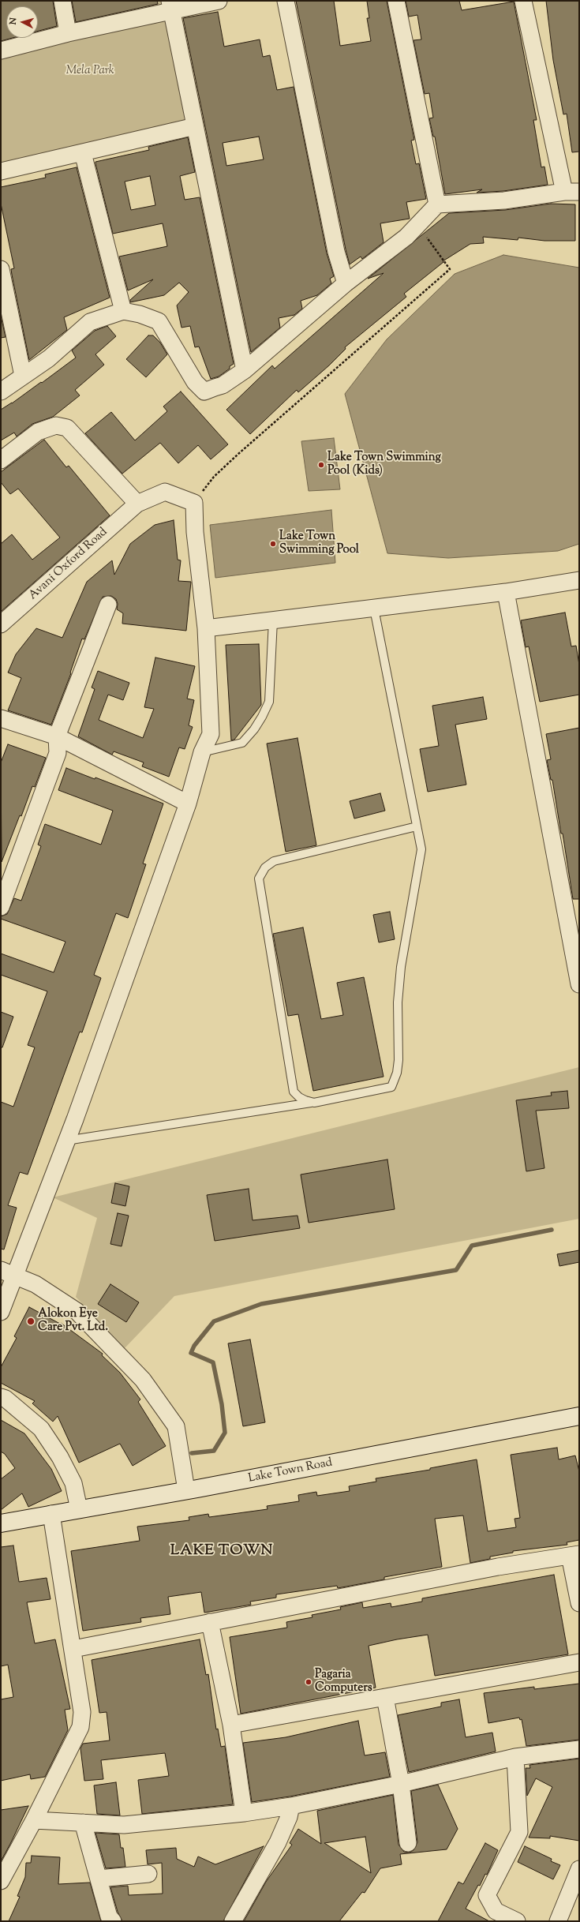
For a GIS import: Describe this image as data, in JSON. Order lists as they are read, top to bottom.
{
  "streets": {
    "street": ["Avani Oxford Road", "Lake Town Road"]
  },
  "districts": ["LAKE TOWN"],
  "parks": ["Mela Park"],
  "places": [
    "Lake Town Swimming Pool (Kids)",
    "Lake Town Swimming Pool",
    "Alokon Eye Care Pvt. Ltd.",
    "Pagaria Computers"
  ],
  "north": "left"
}
